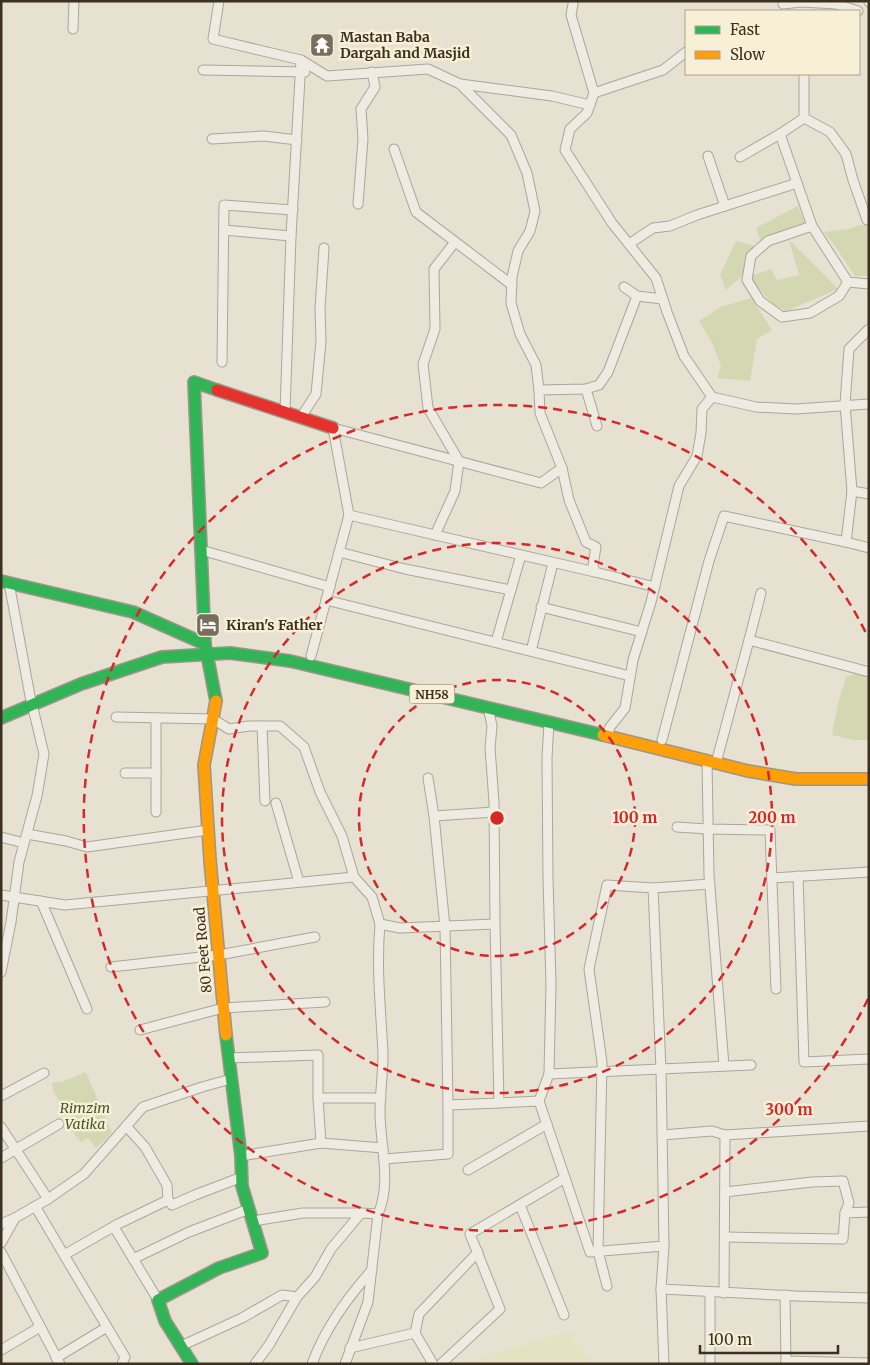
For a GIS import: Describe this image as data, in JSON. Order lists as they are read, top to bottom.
{
  "streets": {
    "main road": ["NH58", "80 Feet Road"]
  },
  "crossings": [
    ["NH58", "80 Feet Road"]
  ],
  "parks": ["Rimzim Vatika"],
  "places": {
    "temple": ["Mastan Baba Dargah and Masjid"],
    "hotel": ["Kiran's Father"]
  },
  "legend": ["Fast", "Slow"],
  "scale_bar": "100 m",
  "rings": ["100 m", "200 m", "300 m"]
}
